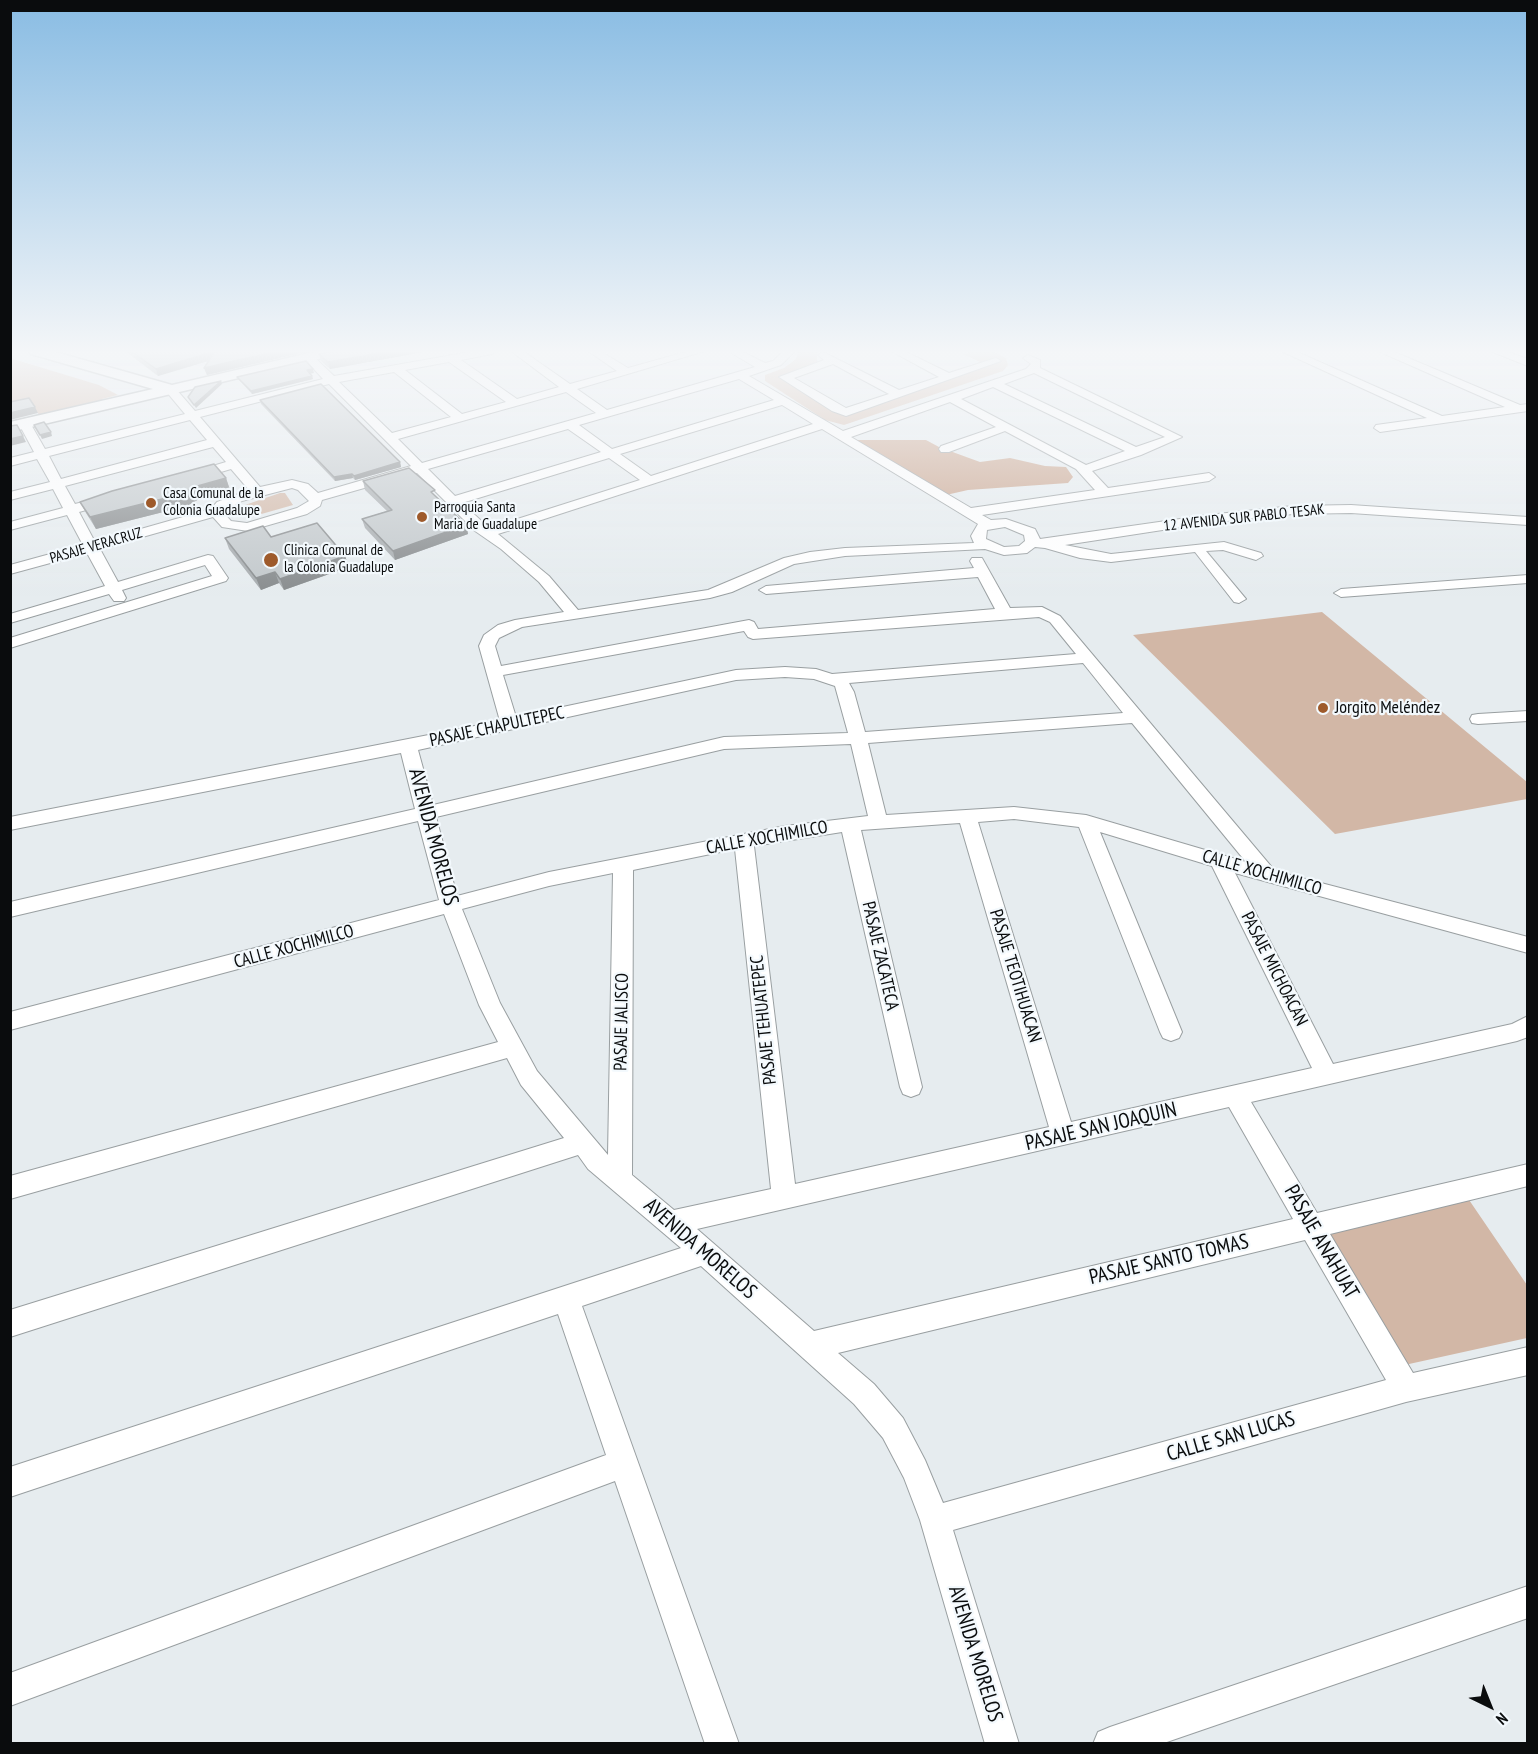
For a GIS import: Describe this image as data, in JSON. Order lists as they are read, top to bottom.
{
  "streets": {
    "street": [
      "12 AVENIDA SUR PABLO TESAK",
      "PASAJE VERACRUZ",
      "PASAJE CHAPULTEPEC",
      "AVENIDA MORELOS",
      "CALLE XOCHIMILCO",
      "PASAJE ZACATECA",
      "PASAJE MICHOACAN",
      "PASAJE TEOTIHUACAN",
      "PASAJE TEHUATEPEC",
      "PASAJE JALISCO",
      "PASAJE SAN JOAQUIN",
      "PASAJE ANAHUAT",
      "PASAJE SANTO TOMAS",
      "CALLE SAN LUCAS"
    ]
  },
  "crossings": [
    ["PASAJE CHAPULTEPEC", "AVENIDA MORELOS"],
    ["AVENIDA MORELOS", "CALLE XOCHIMILCO"],
    ["AVENIDA MORELOS", "PASAJE JALISCO"],
    ["AVENIDA MORELOS", "PASAJE SAN JOAQUIN"],
    ["AVENIDA MORELOS", "PASAJE SANTO TOMAS"],
    ["AVENIDA MORELOS", "CALLE SAN LUCAS"],
    ["CALLE XOCHIMILCO", "PASAJE ZACATECA"],
    ["CALLE XOCHIMILCO", "PASAJE MICHOACAN"],
    ["CALLE XOCHIMILCO", "PASAJE TEOTIHUACAN"],
    ["CALLE XOCHIMILCO", "PASAJE TEHUATEPEC"],
    ["CALLE XOCHIMILCO", "PASAJE JALISCO"],
    ["PASAJE MICHOACAN", "PASAJE SAN JOAQUIN"],
    ["PASAJE TEOTIHUACAN", "PASAJE SAN JOAQUIN"],
    ["PASAJE TEHUATEPEC", "PASAJE SAN JOAQUIN"],
    ["PASAJE SAN JOAQUIN", "PASAJE ANAHUAT"],
    ["PASAJE ANAHUAT", "PASAJE SANTO TOMAS"],
    ["PASAJE ANAHUAT", "CALLE SAN LUCAS"]
  ],
  "places": [
    "Casa Comunal de la Colonia Guadalupe",
    "Parroquia Santa Maria de Guadalupe",
    "Clinica Comunal de la Colonia Guadalupe",
    "Jorgito Meléndez"
  ],
  "north": "bottom right"
}
